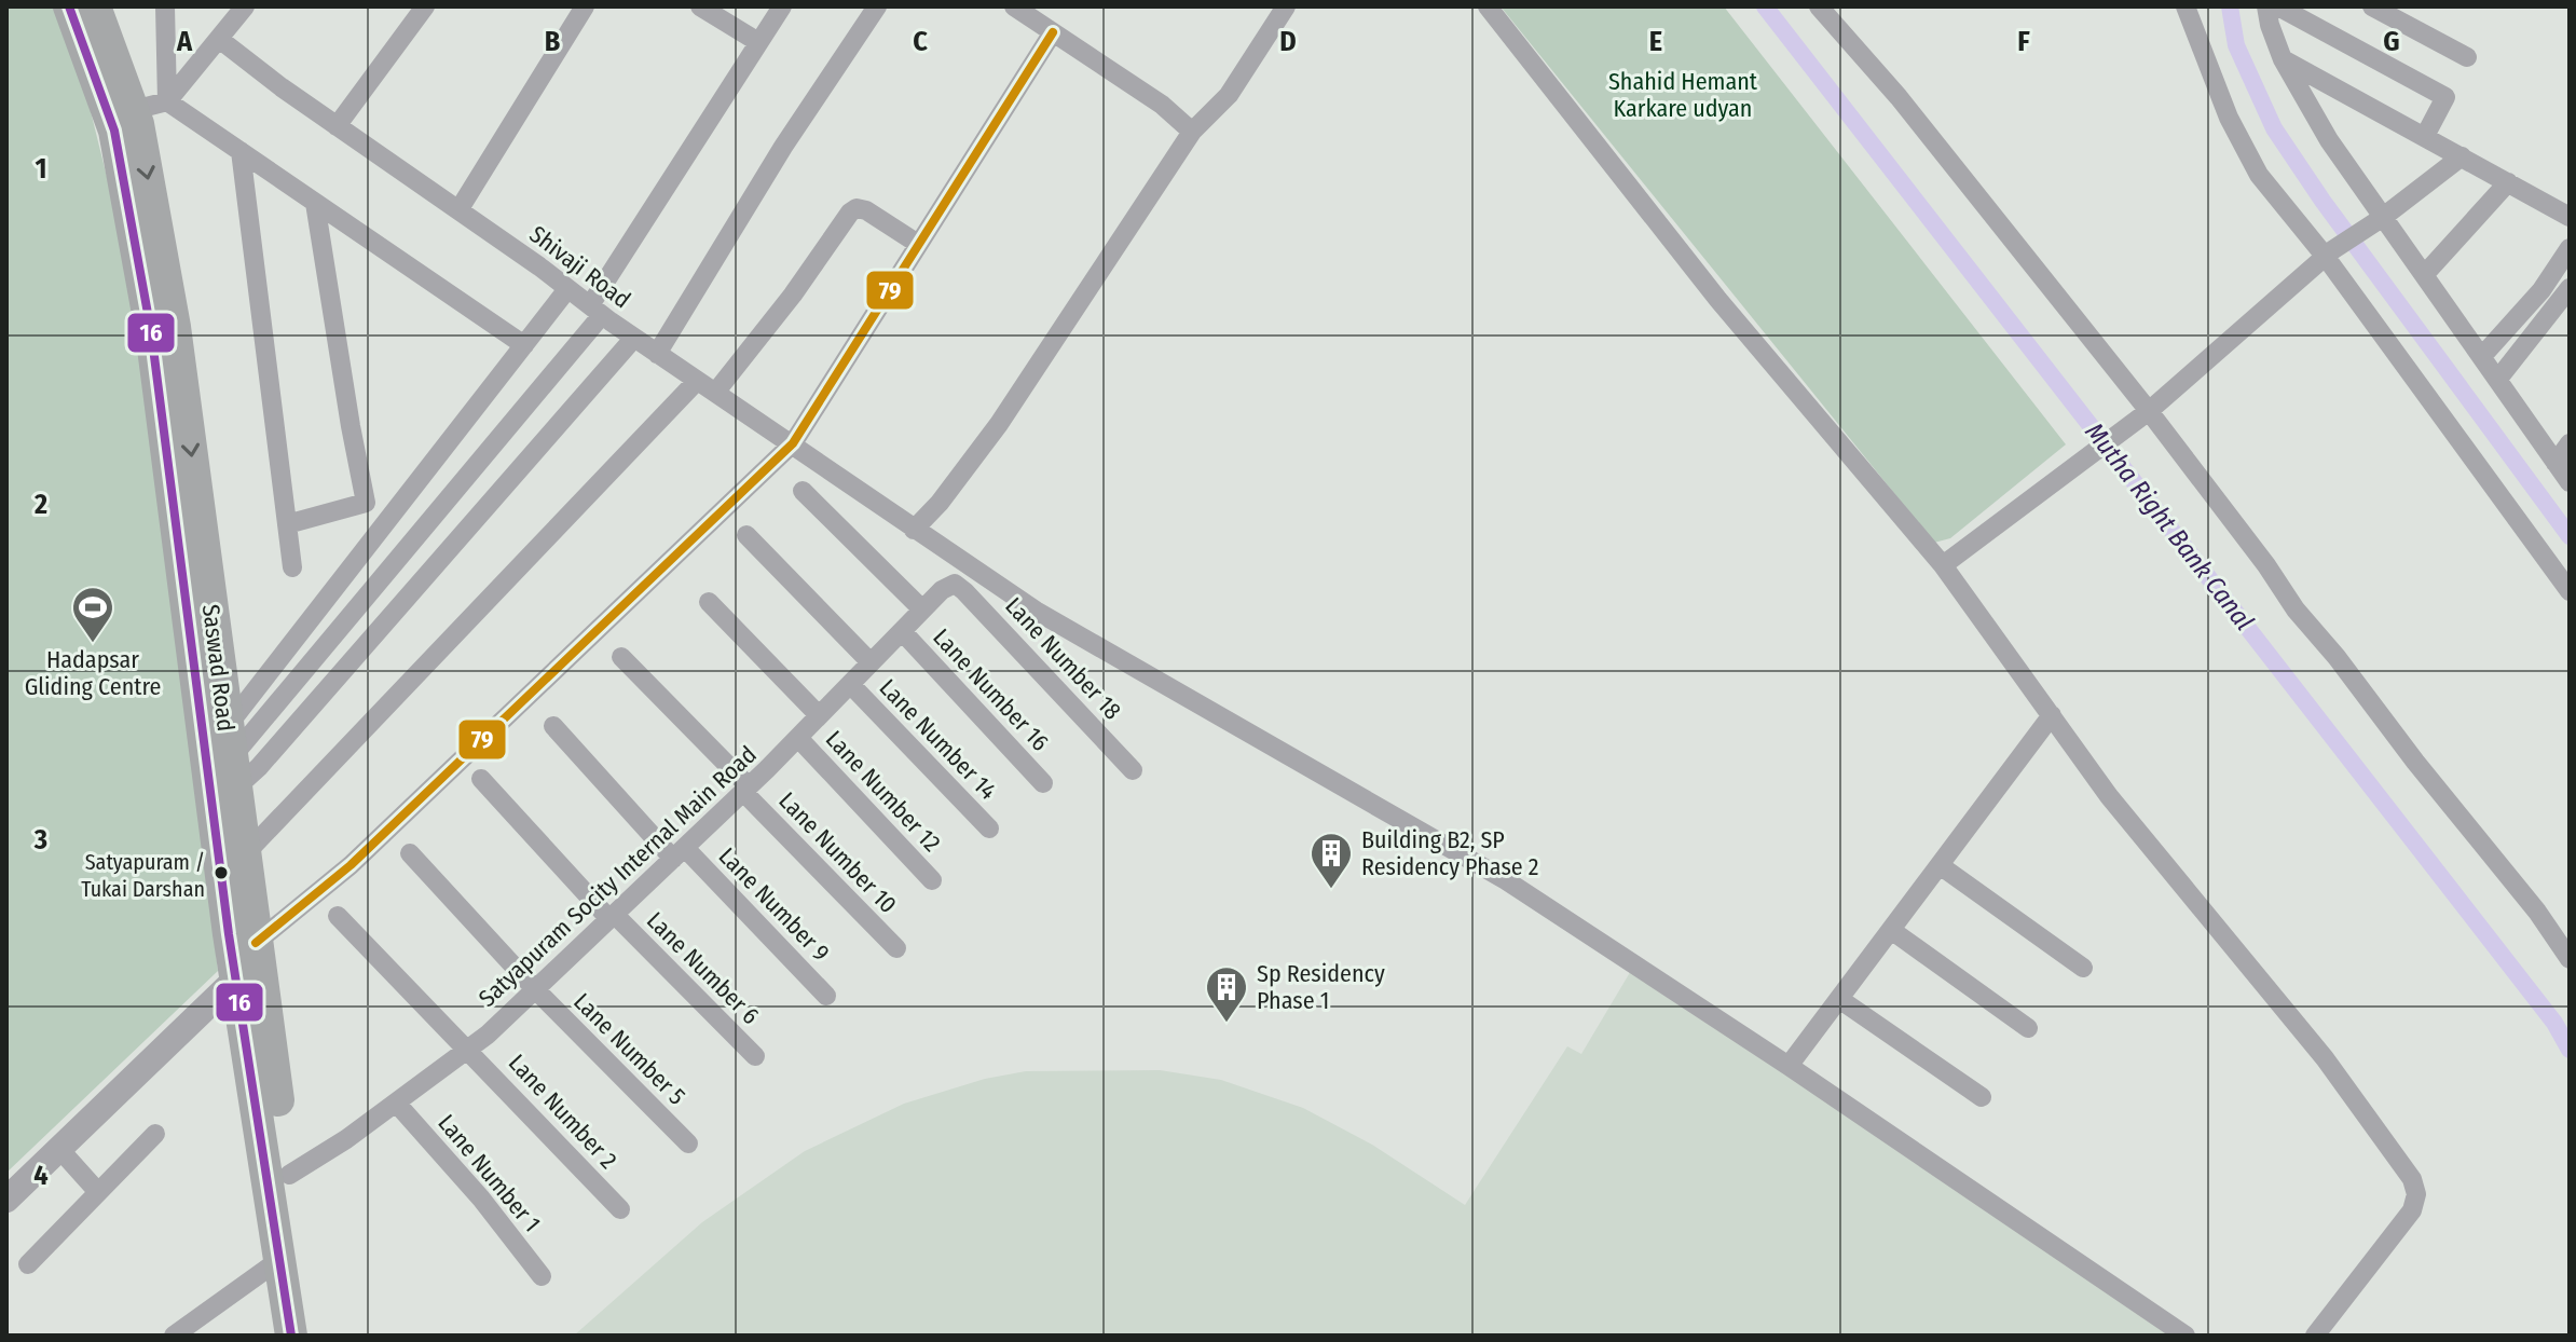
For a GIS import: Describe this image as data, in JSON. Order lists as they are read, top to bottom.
{
  "streets": {
    "highway": ["Saswad Road"],
    "street": [
      "Shivaji Road",
      "Lane Number 18",
      "Lane Number 16",
      "Lane Number 14",
      "Lane Number 12",
      "Lane Number 10",
      "Satyapuram Socity Internal Main Road",
      "Lane Number 9",
      "Lane Number 6",
      "Lane Number 5",
      "Lane Number 2",
      "Lane Number 1"
    ]
  },
  "crossings": [
    ["Lane Number 18", "Satyapuram Socity Internal Main Road"],
    ["Saswad Road", "Satyapuram Socity Internal Main Road"],
    ["Lane Number 16", "Satyapuram Socity Internal Main Road"],
    ["Lane Number 14", "Satyapuram Socity Internal Main Road"],
    ["Lane Number 12", "Satyapuram Socity Internal Main Road"],
    ["Lane Number 10", "Satyapuram Socity Internal Main Road"],
    ["Satyapuram Socity Internal Main Road", "Lane Number 9"],
    ["Satyapuram Socity Internal Main Road", "Lane Number 6"],
    ["Satyapuram Socity Internal Main Road", "Lane Number 5"],
    ["Satyapuram Socity Internal Main Road", "Lane Number 2"],
    ["Satyapuram Socity Internal Main Road", "Lane Number 1"]
  ],
  "water": ["Mutha Right Bank Canal"],
  "parks": ["Shahid Hemant Karkare udyan"],
  "places": {
    "sports": ["Hadapsar Gliding Centre"],
    "other": ["Satyapuram / Tukai Darshan"],
    "building": ["Building B2, SP Residency Phase 2", "Sp Residency Phase 1"]
  },
  "lines": ["transit line 16", "transit line 79"],
  "grid": {
    "columns": [
      "A",
      "B",
      "C",
      "D",
      "E",
      "F",
      "G"
    ],
    "rows": [
      "1",
      "2",
      "3",
      "4"
    ]
  }
}
